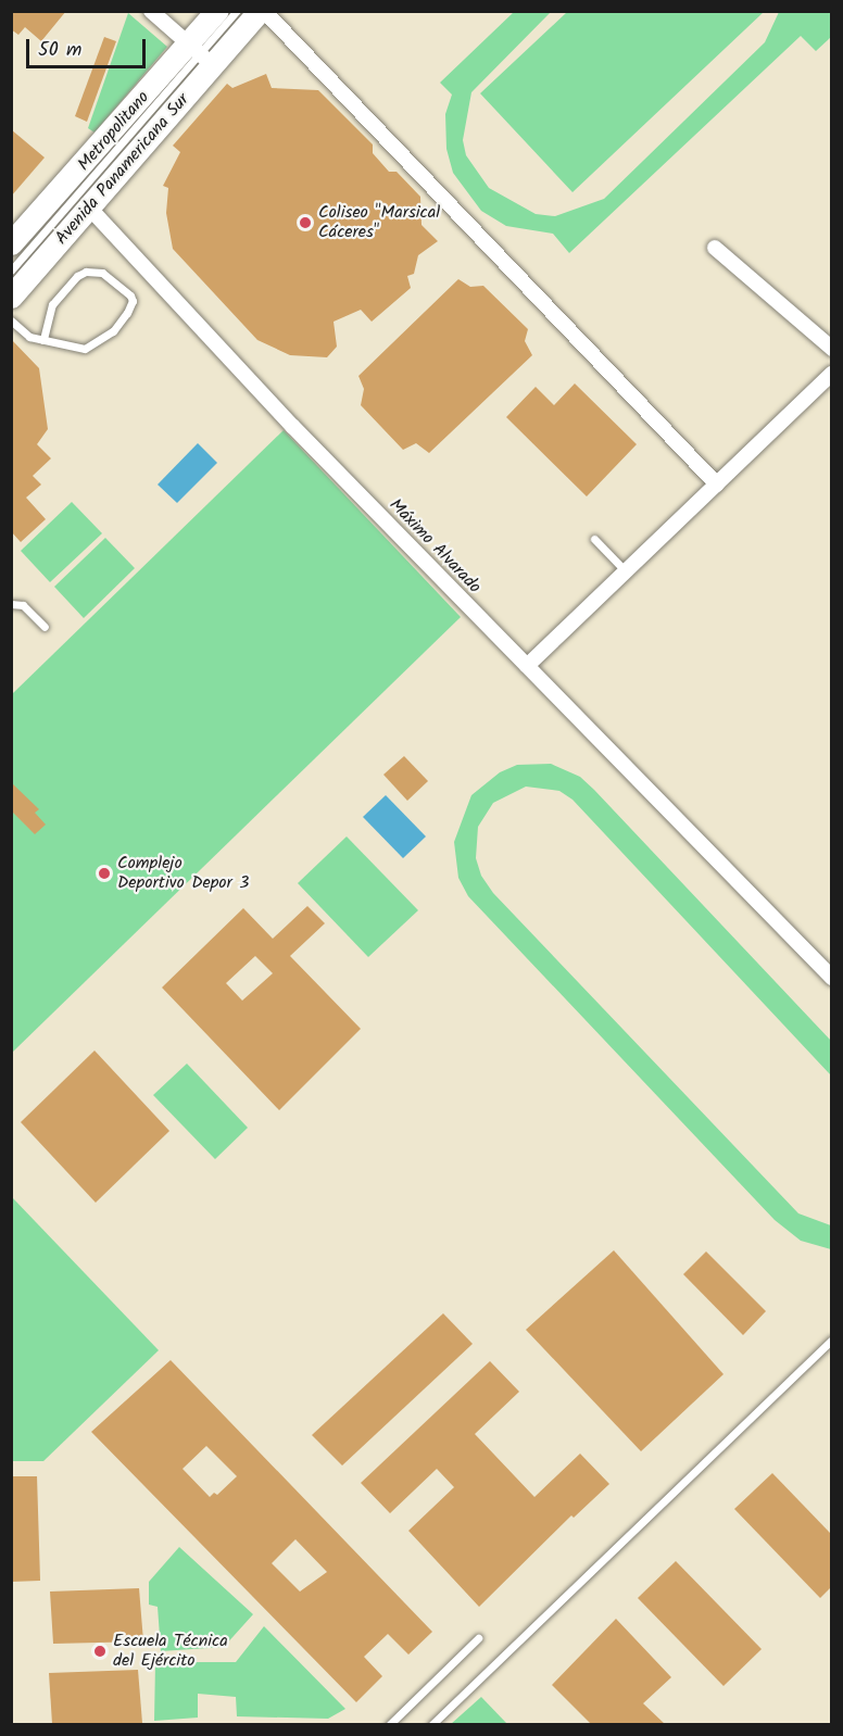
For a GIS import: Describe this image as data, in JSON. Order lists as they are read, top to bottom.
{
  "streets": {
    "main road": ["Avenida Panamericana Sur"],
    "street": ["Máximo Alvarado"],
    "lane": ["Metropolitano"]
  },
  "crossings": [
    ["Metropolitano", "Avenida Panamericana Sur"],
    ["Avenida Panamericana Sur", "Máximo Alvarado"]
  ],
  "places": ["Coliseo \"Marsical Cáceres\"", "Complejo Deportivo Depor 3", "Escuela Técnica del Ejército"],
  "scale_bar": "50 m"
}
